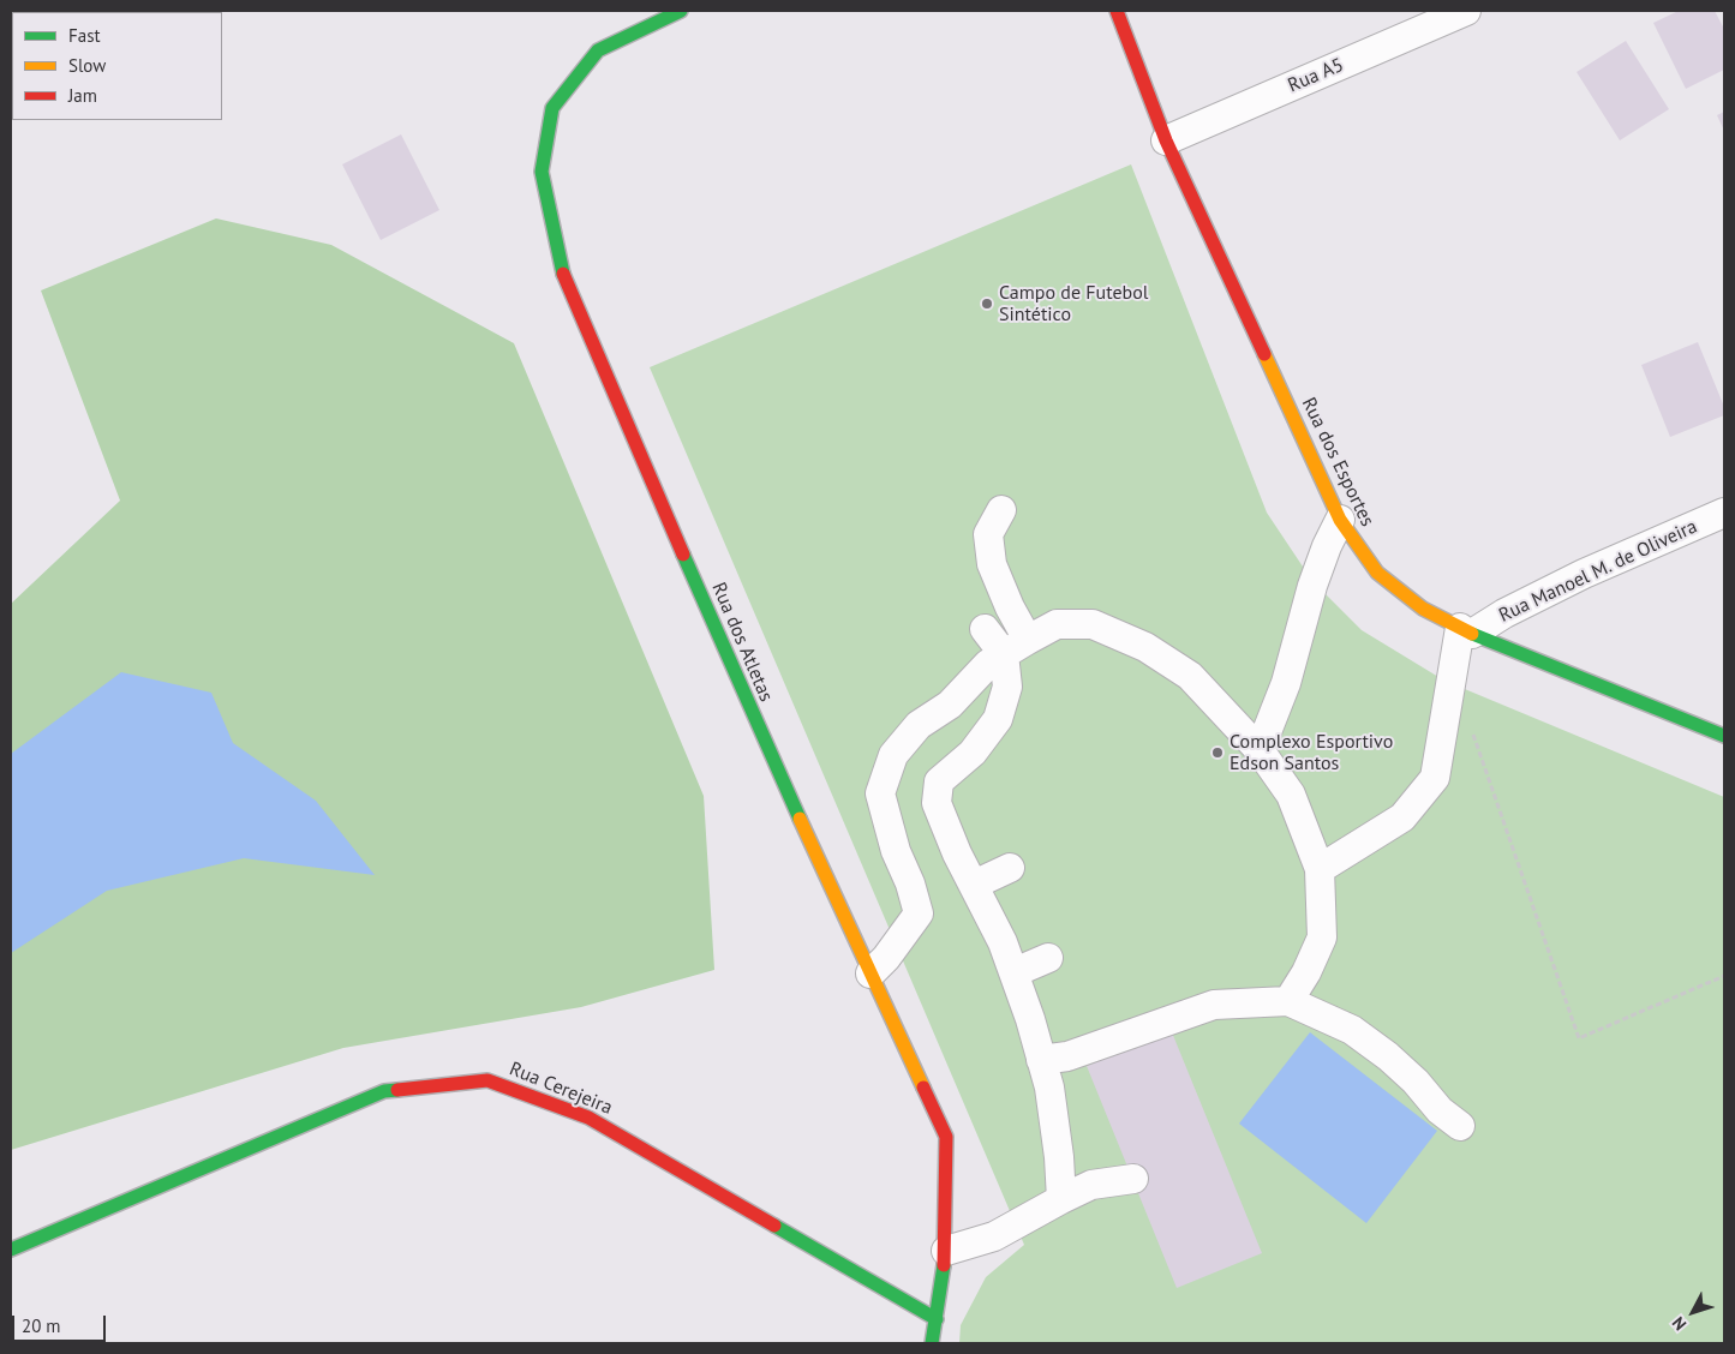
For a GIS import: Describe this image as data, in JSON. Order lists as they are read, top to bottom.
{
  "streets": {
    "street": [
      "Rua A5",
      "Rua dos Esportes",
      "Rua Manoel M. de Oliveira",
      "Rua dos Atletas",
      "Rua Cerejeira"
    ]
  },
  "crossings": [
    ["Rua A5", "Rua dos Esportes"],
    ["Rua dos Esportes", "Rua Manoel M. de Oliveira"],
    ["Rua dos Atletas", "Rua Cerejeira"]
  ],
  "places": ["Campo de Futebol Sintético", "Complexo Esportivo Edson Santos"],
  "legend": ["Fast", "Slow", "Jam"],
  "scale_bar": "20 m",
  "north": "bottom left"
}
